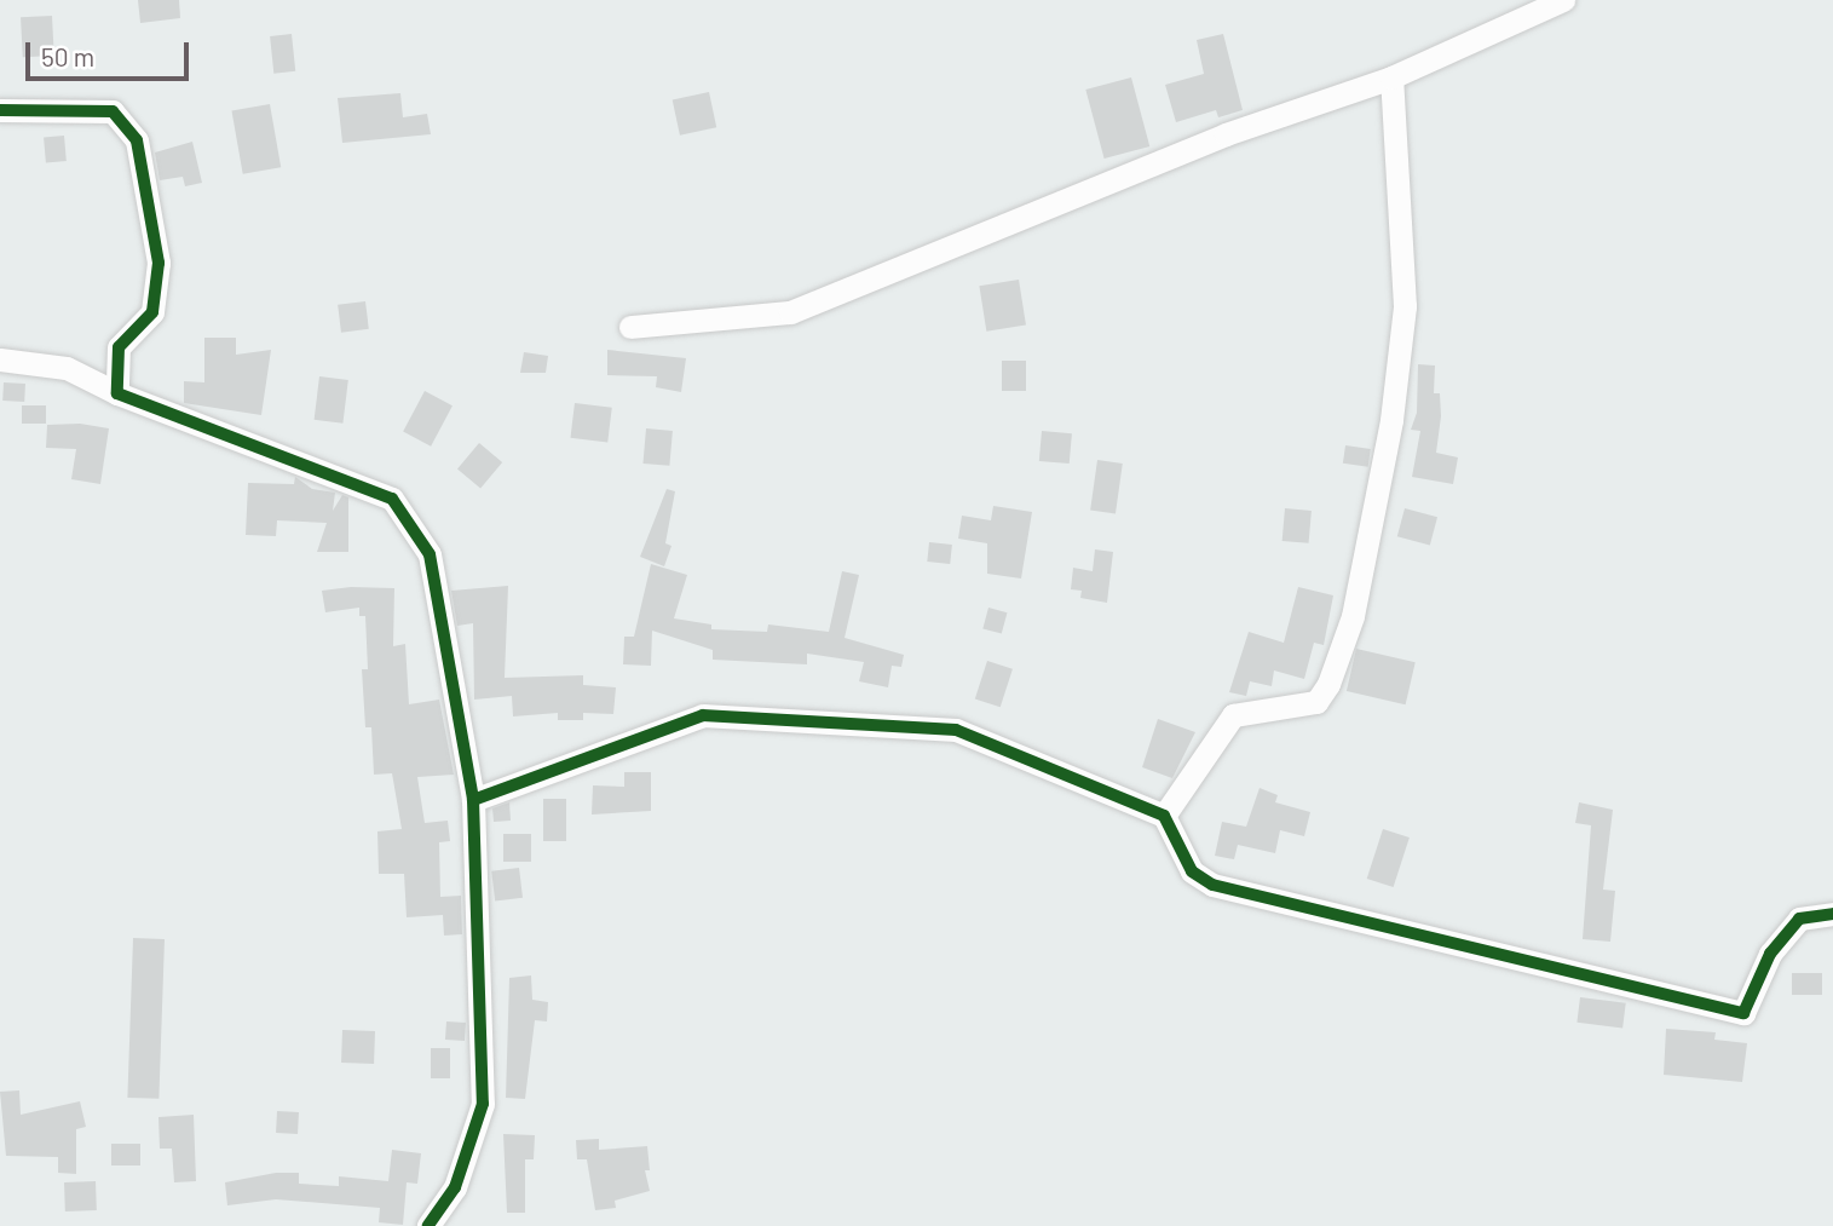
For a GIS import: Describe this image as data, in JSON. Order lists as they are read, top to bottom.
{
  "scale_bar": "50 m"
}
